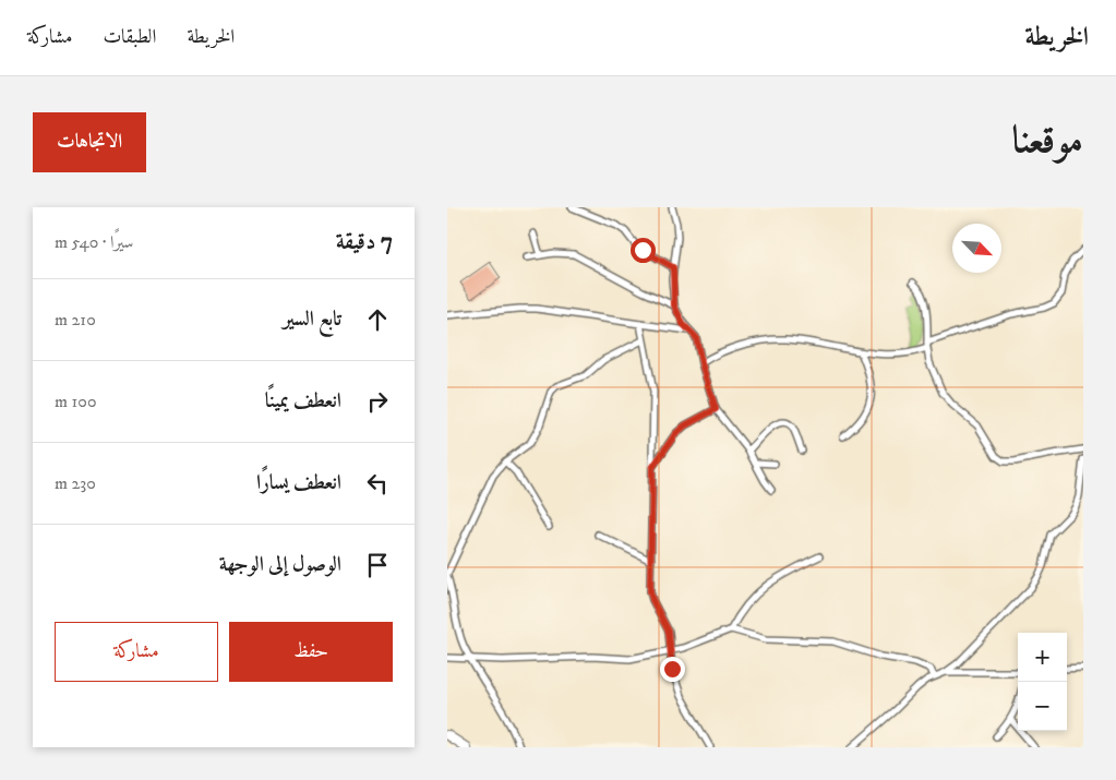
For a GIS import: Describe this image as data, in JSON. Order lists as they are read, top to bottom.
{
  "north": "bottom right",
  "page": {
    "header": "الخريطة",
    "nav": ["الخريطة", "الطبقات", "مشاركة"],
    "title": "موقعنا",
    "buttons": [
      "الاتجاهات",
      ["حفظ", "مشاركة"]
    ],
    "heading": ["7 دقيقة", "سيرًا · 540 m"],
    "list": [
      ["تابع السير", "210 m"],
      ["انعطف يمينًا", "100 m"],
      ["انعطف يسارًا", "230 m"],
      "الوصول إلى الوجهة"
    ],
    "map_buttons": ["+", "−"]
  }
}
